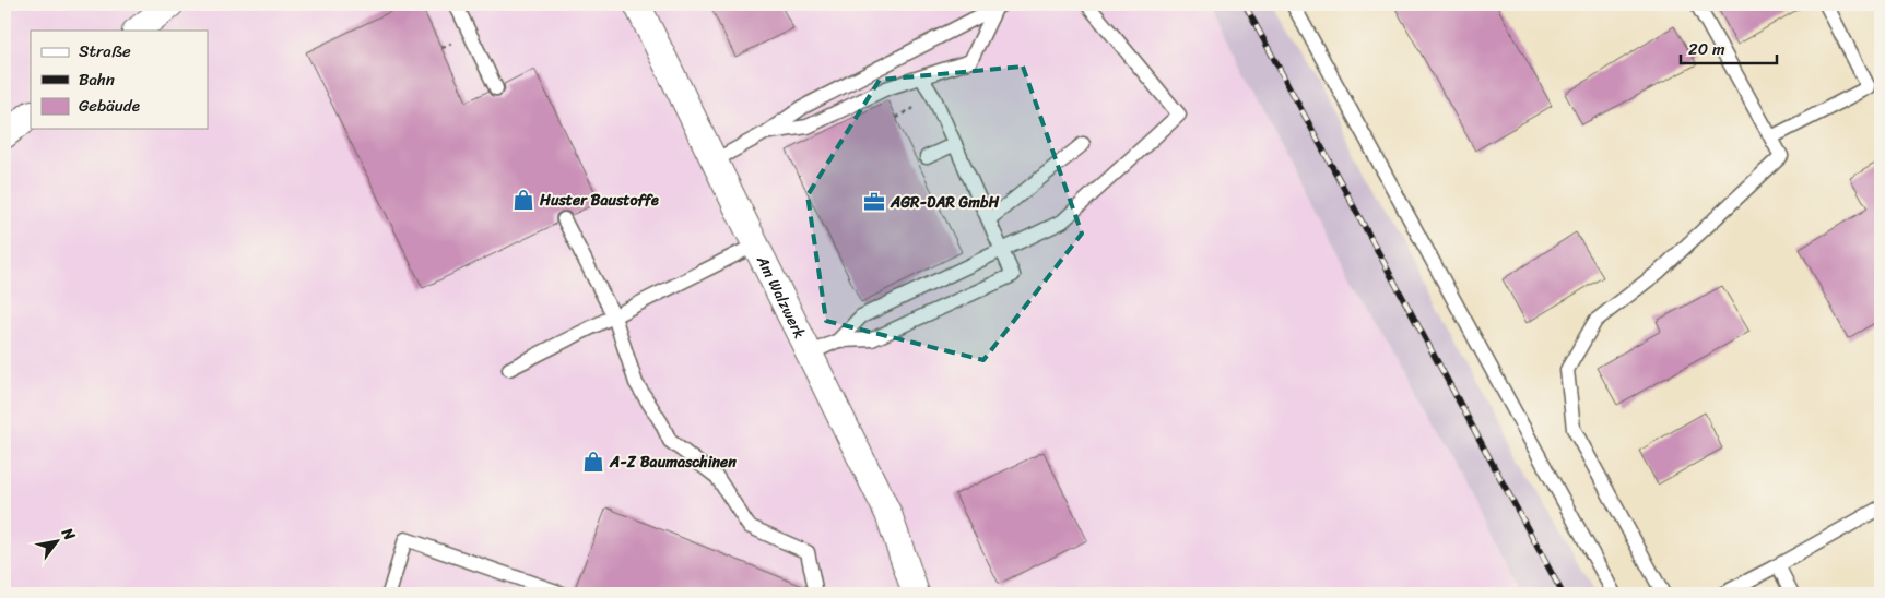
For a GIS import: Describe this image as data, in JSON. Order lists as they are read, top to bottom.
{
  "streets": {
    "street": ["Am Walzwerk"]
  },
  "places": {
    "shop": ["Huster Baustoffe", "A-Z Baumaschinen"],
    "office": ["AGR-DAR GmbH"]
  },
  "legend": ["Straße", "Bahn", "Gebäude"],
  "scale_bar": "20 m",
  "north": "top right"
}
